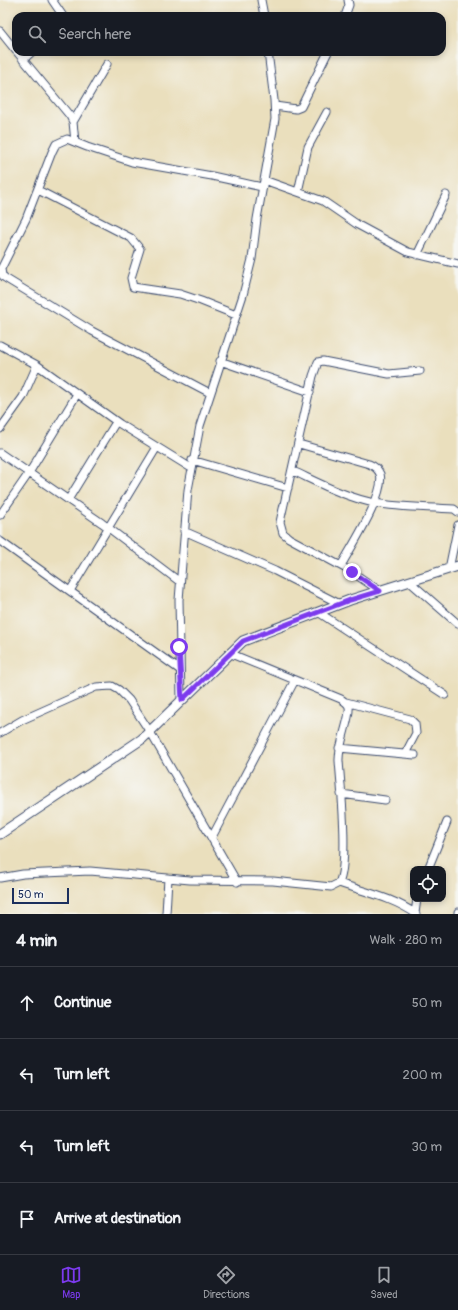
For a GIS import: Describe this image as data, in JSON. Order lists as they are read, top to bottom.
{
  "scale_bar": "50 m",
  "page": {
    "search": "Search here",
    "scale": "50 m",
    "heading": ["4 min", "Walk · 280 m"],
    "list": [
      ["Continue", "50 m"],
      ["Turn left", "200 m"],
      ["Turn left", "30 m"],
      "Arrive at destination"
    ],
    "nav": ["Map", "Directions", "Saved"]
  }
}
